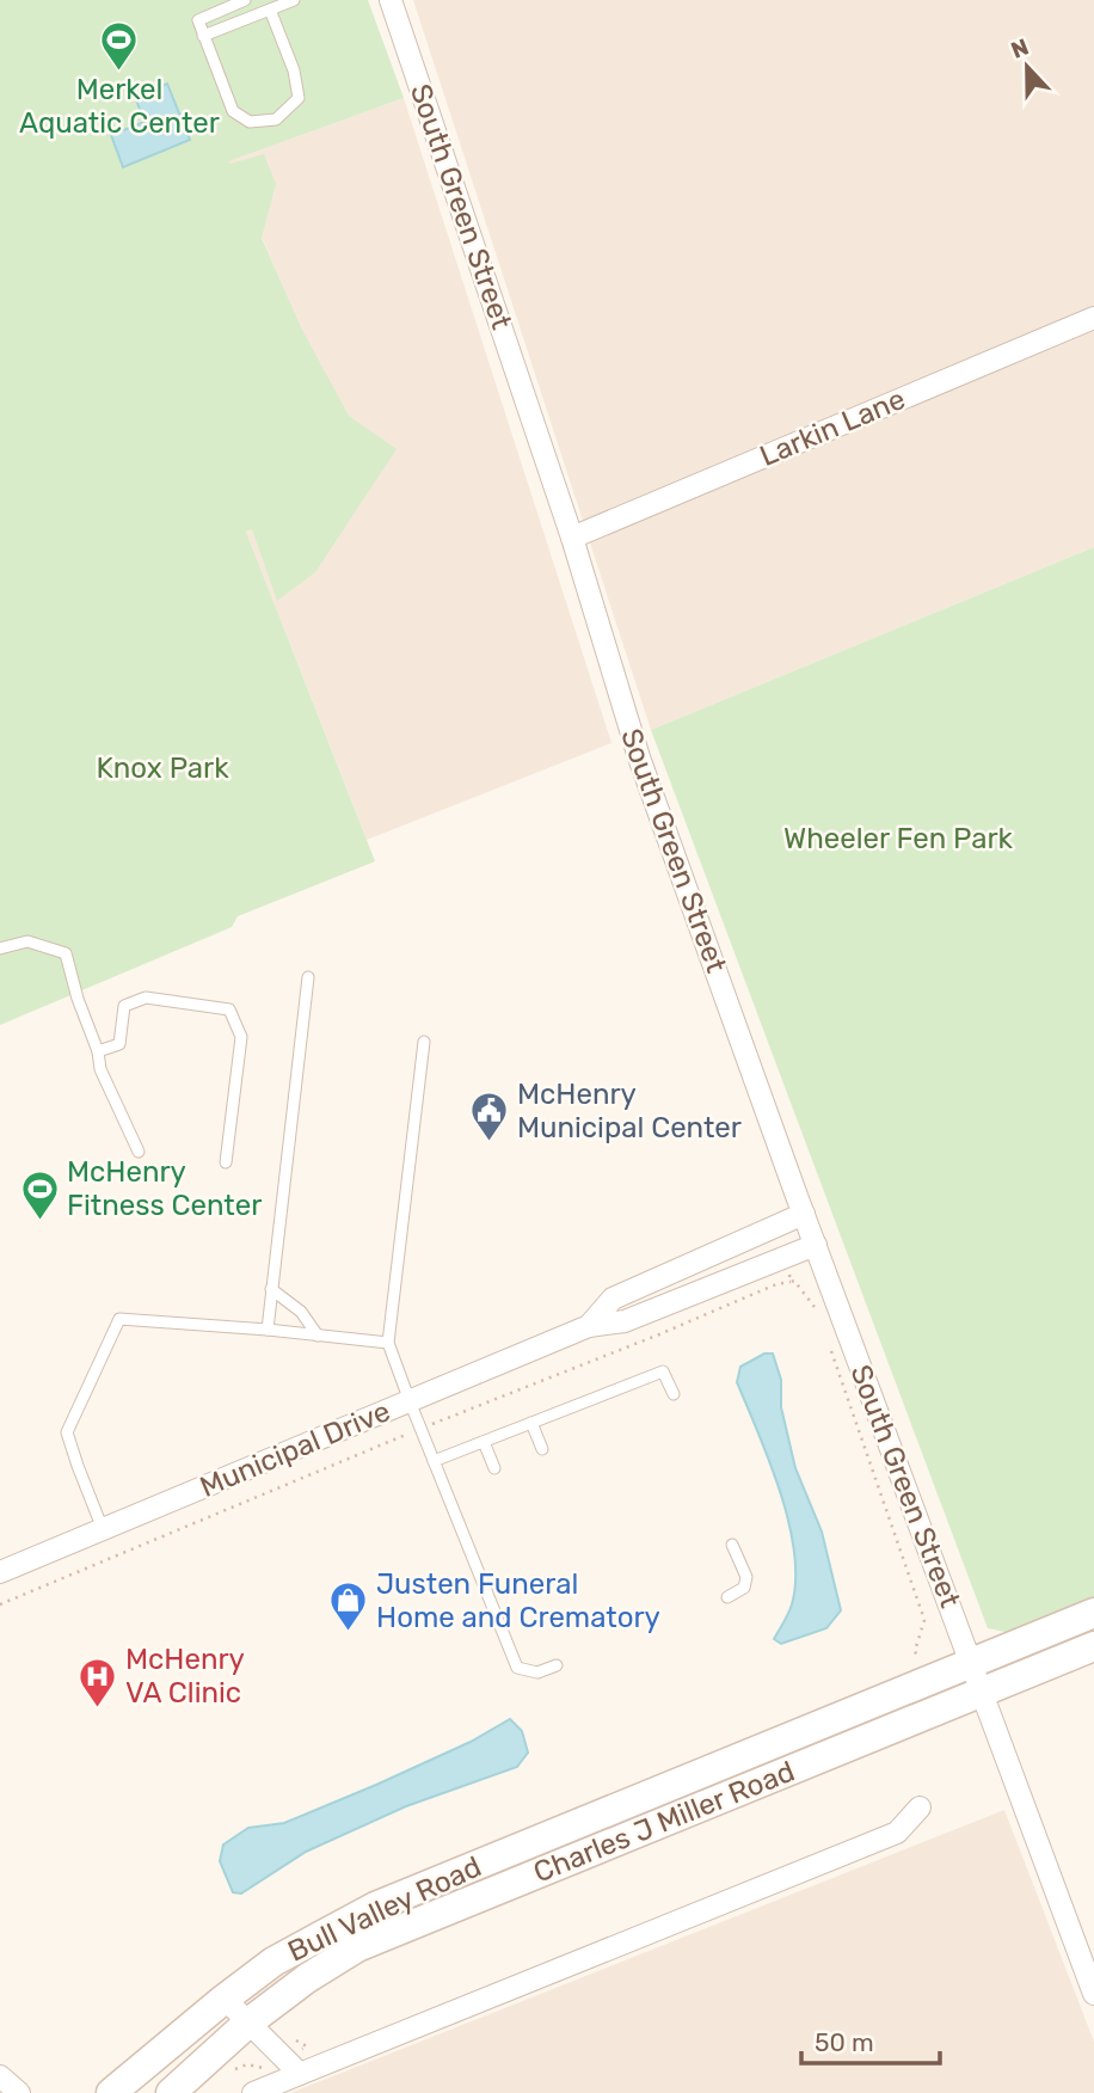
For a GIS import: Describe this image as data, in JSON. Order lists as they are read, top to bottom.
{
  "streets": {
    "street": [
      "South Green Street",
      "Larkin Lane",
      "Municipal Drive",
      "Charles J Miller Road",
      "Bull Valley Road"
    ]
  },
  "crossings": [
    ["South Green Street", "Larkin Lane"],
    ["South Green Street", "Municipal Drive"],
    ["South Green Street", "Charles J Miller Road"],
    ["South Green Street", "Bull Valley Road"]
  ],
  "parks": ["Knox Park", "Wheeler Fen Park"],
  "places": {
    "sports": ["Merkel Aquatic Center", "McHenry Fitness Center"],
    "public building": ["McHenry Municipal Center"],
    "shop": ["Justen Funeral Home and Crematory"],
    "hospital": ["McHenry VA Clinic"]
  },
  "scale_bar": "50 m",
  "north": "top"
}
